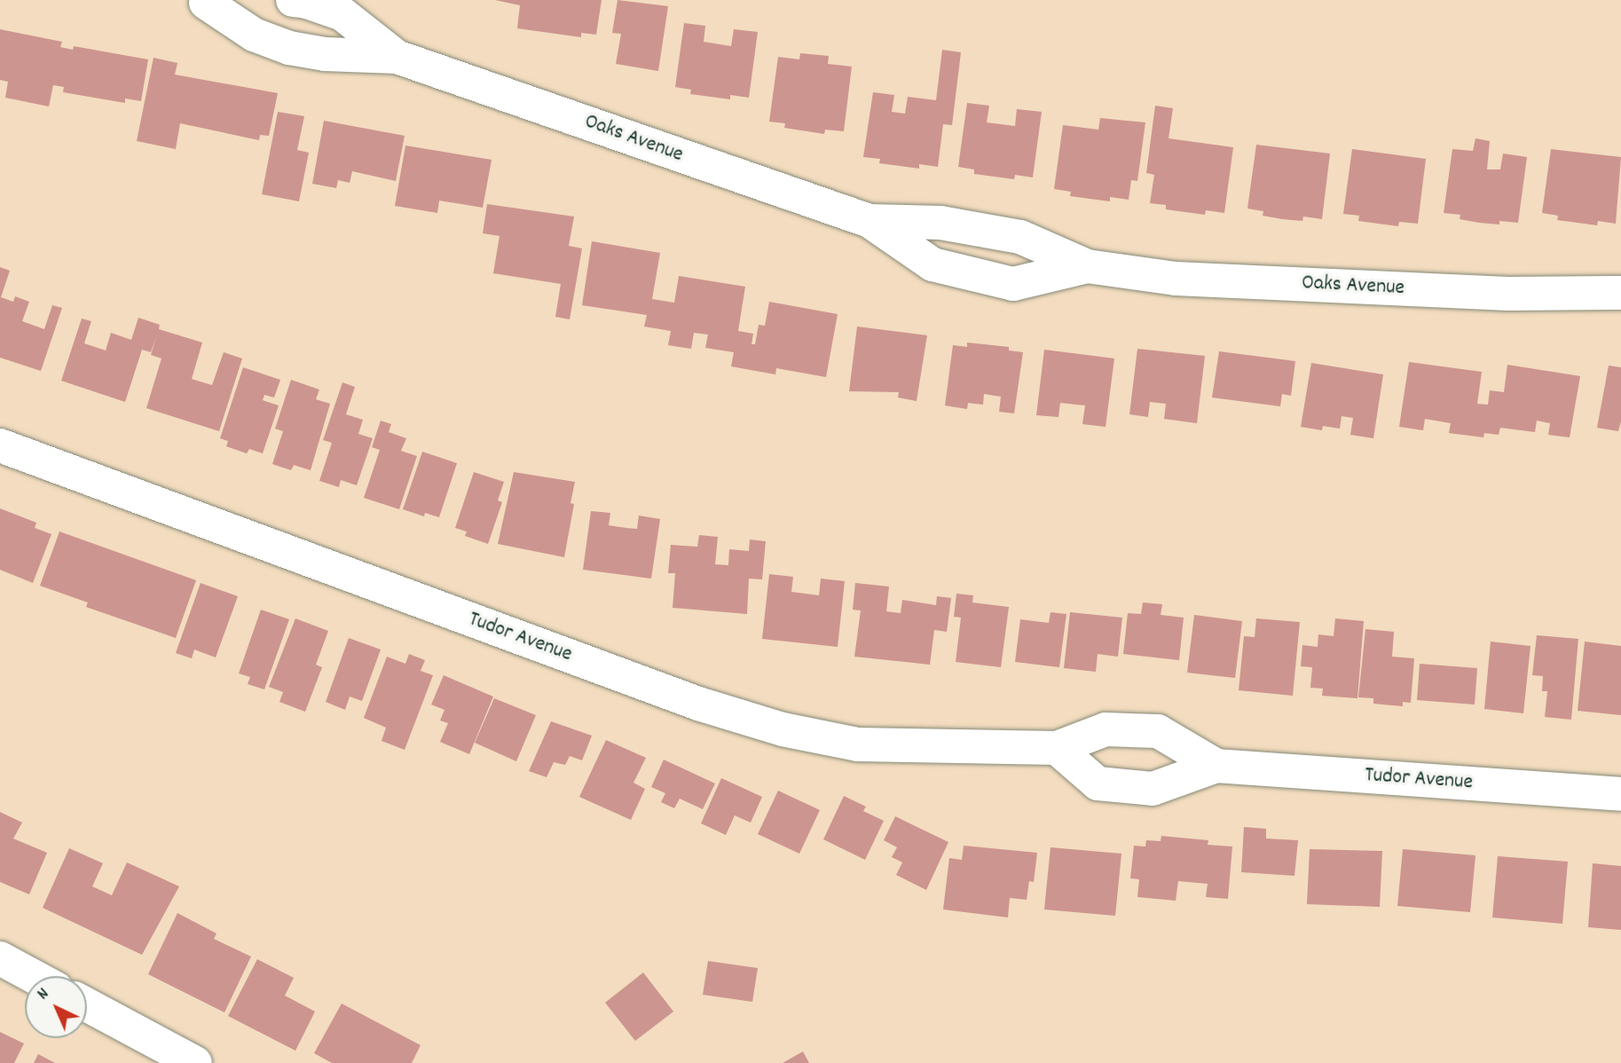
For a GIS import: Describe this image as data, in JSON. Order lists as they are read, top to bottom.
{
  "streets": {
    "street": ["Oaks Avenue", "Tudor Avenue"]
  },
  "north": "top left"
}
